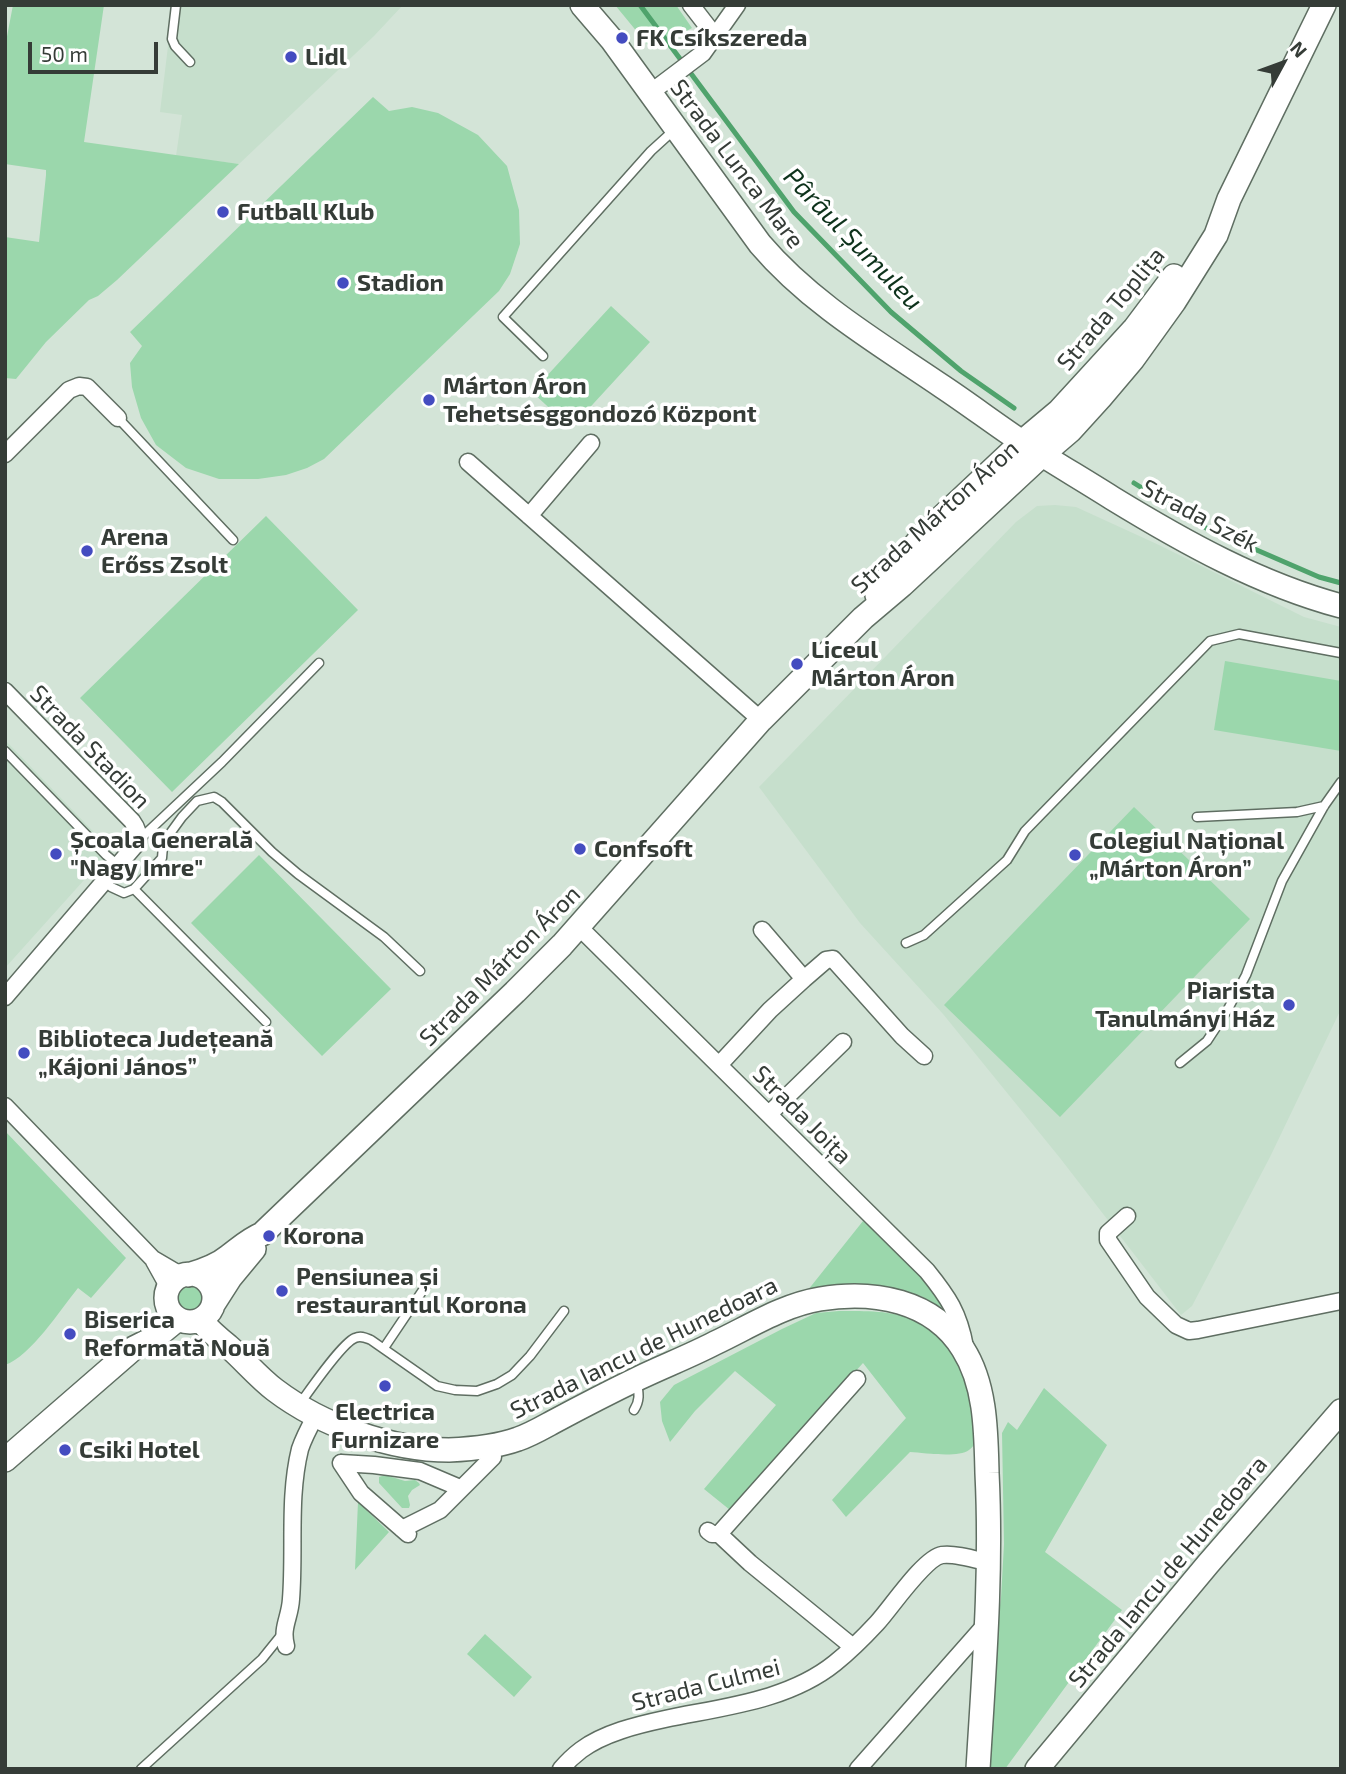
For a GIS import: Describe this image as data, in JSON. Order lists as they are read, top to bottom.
{
  "streets": {
    "main road": [
      "Strada Lunca Mare",
      "Strada Toplița",
      "Strada Szék",
      "Strada Márton Áron",
      "Strada Iancu de Hunedoara"
    ],
    "street": ["Strada Stadion", "Strada Joița", "Strada Culmei"]
  },
  "crossings": [
    ["Strada Lunca Mare", "Strada Toplița"],
    ["Strada Lunca Mare", "Strada Szék"],
    ["Strada Lunca Mare", "Strada Márton Áron"],
    ["Strada Toplița", "Strada Szék"],
    ["Strada Toplița", "Strada Márton Áron"],
    ["Strada Szék", "Strada Márton Áron"],
    ["Strada Márton Áron", "Strada Joița"],
    ["Strada Márton Áron", "Strada Iancu de Hunedoara"],
    ["Strada Joița", "Strada Iancu de Hunedoara"],
    ["Strada Iancu de Hunedoara", "Strada Culmei"]
  ],
  "water": ["Pârâul Șumuleu"],
  "places": [
    "FK Csíkszereda",
    "Lidl",
    "Futball Klub",
    "Stadion",
    "Márton Áron Tehetsésggondozó Központ",
    "Arena Erőss Zsolt",
    "Liceul Márton Áron",
    "Confsoft",
    "Școala Generală \"Nagy Imre\"",
    "Colegiul Național „Márton Áron”",
    "Piarista Tanulmányi Ház",
    "Biblioteca Județeană „Kájoni János”",
    "Korona",
    "Pensiunea și restaurantul Korona",
    "Biserica Reformată Nouă",
    "Electrica Furnizare",
    "Csiki Hotel"
  ],
  "scale_bar": "50 m",
  "north": "top right"
}
